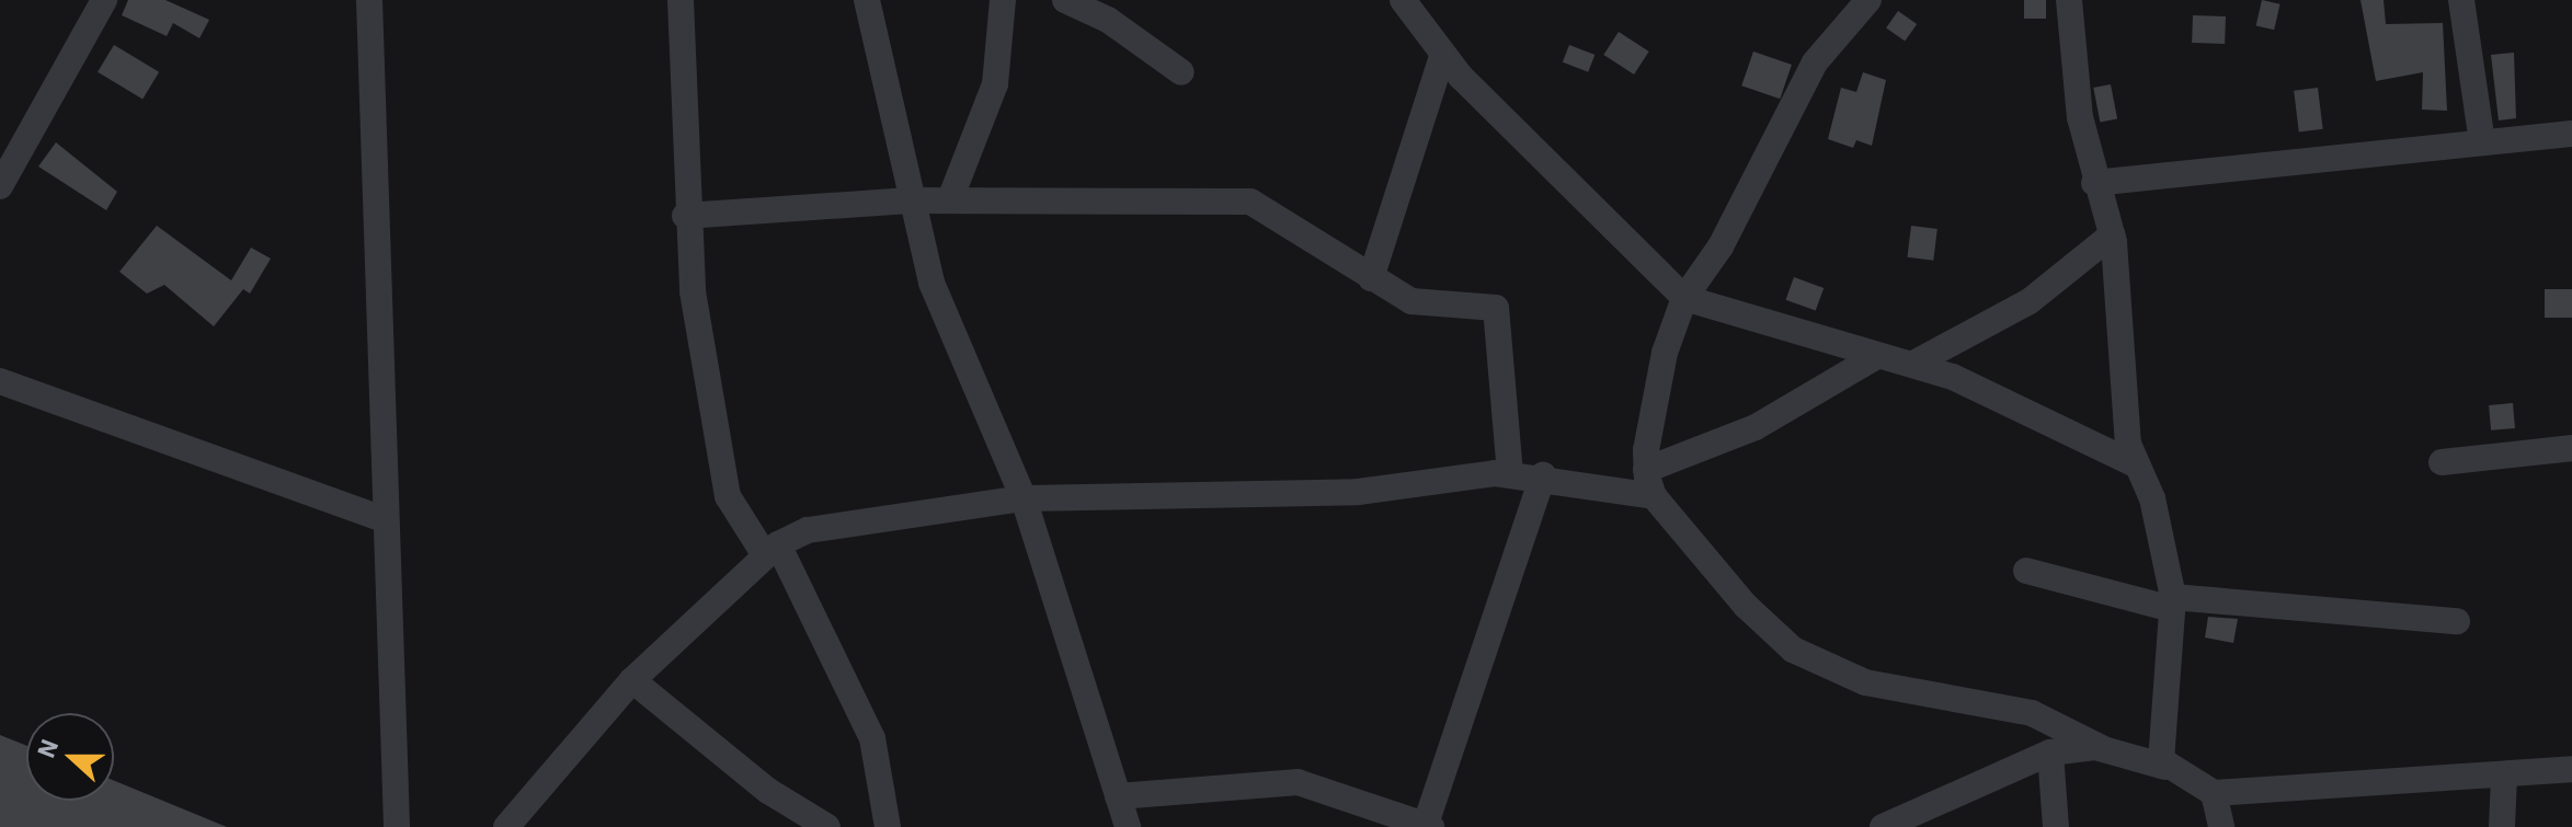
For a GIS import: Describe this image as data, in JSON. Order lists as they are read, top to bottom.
{
  "north": "left"
}
